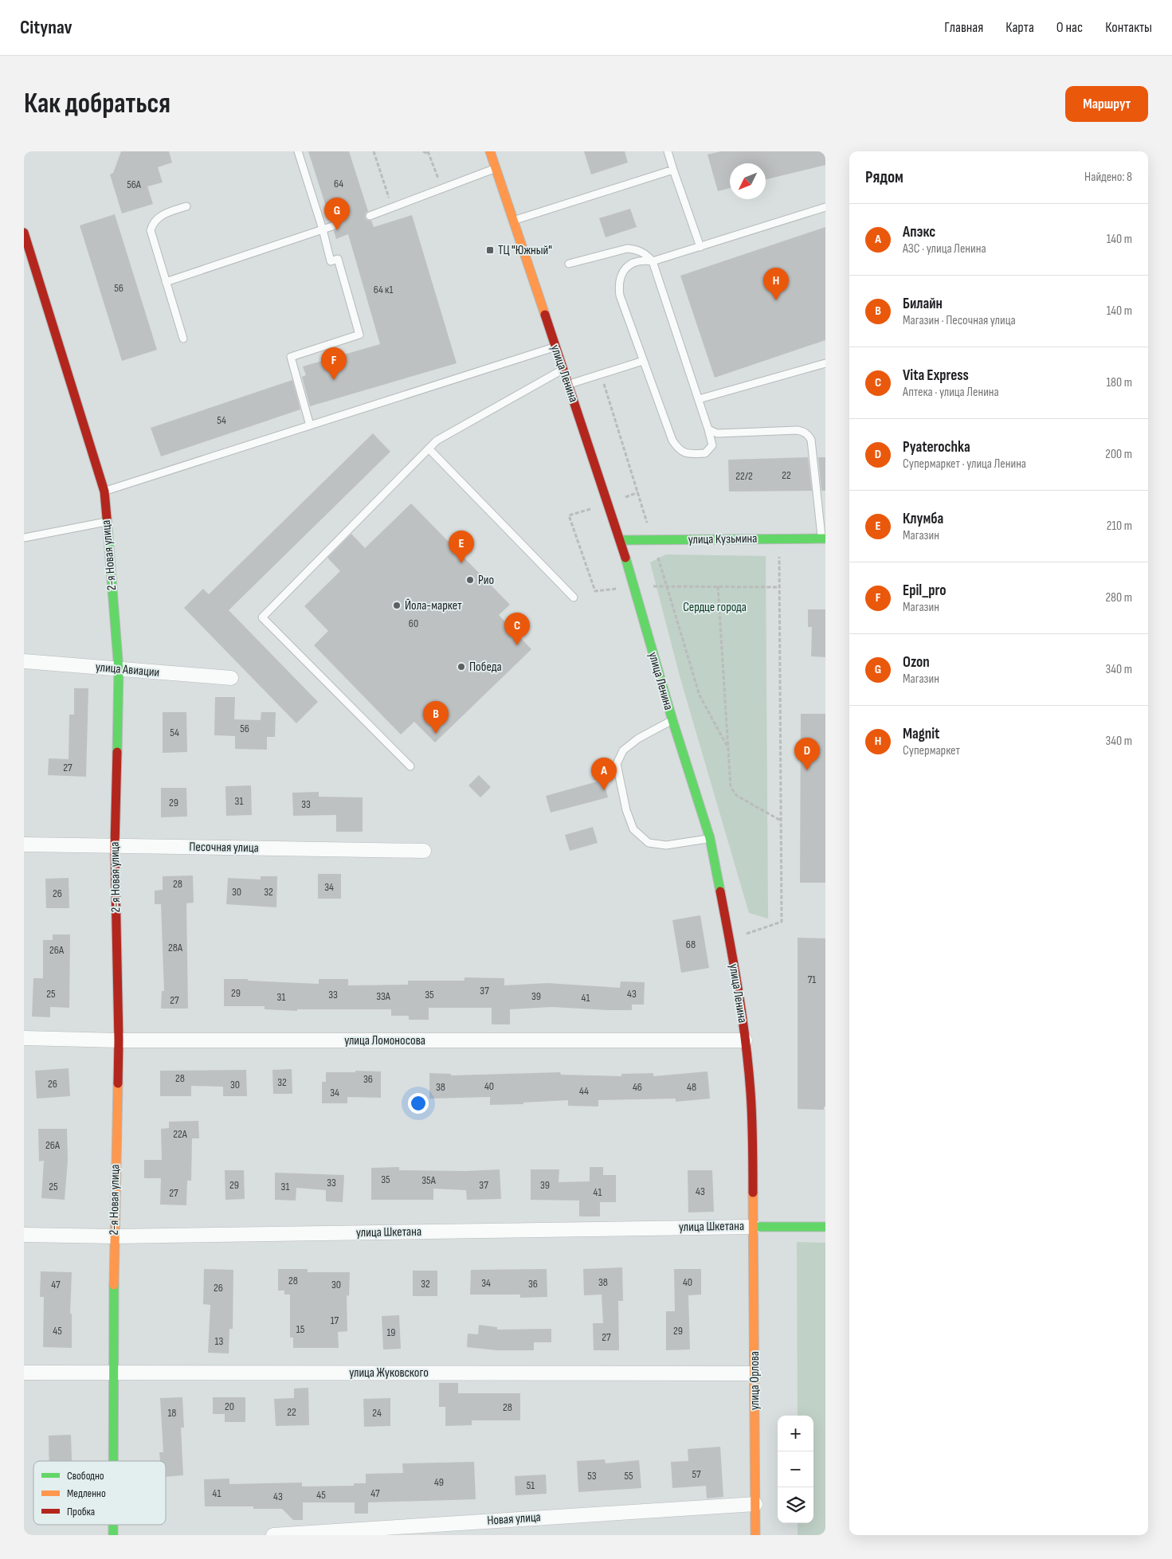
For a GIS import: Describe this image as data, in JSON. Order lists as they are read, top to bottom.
{
  "streets": {
    "street": [
      "улица Ленина",
      "улица Кузьмина",
      "2-я Новая улица",
      "улица Авиации",
      "Песочная улица",
      "улица Ломоносова",
      "улица Шкетана",
      "улица Жуковского",
      "улица Орлова",
      "Новая улица"
    ]
  },
  "crossings": [
    ["улица Ленина", "улица Кузьмина"],
    ["улица Ленина", "улица Ломоносова"],
    ["улица Ленина", "улица Шкетана"],
    ["улица Ленина", "улица Орлова"],
    ["2-я Новая улица", "улица Авиации"],
    ["2-я Новая улица", "Песочная улица"],
    ["2-я Новая улица", "улица Ломоносова"],
    ["2-я Новая улица", "улица Шкетана"],
    ["2-я Новая улица", "улица Жуковского"],
    ["улица Шкетана", "улица Орлова"],
    ["улица Жуковского", "улица Орлова"],
    ["улица Орлова", "Новая улица"]
  ],
  "parks": ["Сердце города"],
  "places": {
    "transit": ["ТЦ \"Южный\""],
    "other": ["Рио", "Йола-маркет", "Победа"]
  },
  "house_numbers": [
    "64",
    "56А",
    "56",
    "64 к1",
    "54",
    "22",
    "22/2",
    "60",
    "56",
    "54",
    "27",
    "31",
    "29",
    "33",
    "28",
    "34",
    "30",
    "32",
    "26",
    "68",
    "28А",
    "26А",
    "71",
    "37",
    "29",
    "25",
    "43",
    "33",
    "35",
    "33А",
    "39",
    "31",
    "41",
    "27",
    "28",
    "36",
    "32",
    "26",
    "30",
    "40",
    "38",
    "46",
    "48",
    "44",
    "34",
    "22А",
    "26А",
    "35",
    "35А",
    "33",
    "29",
    "37",
    "39",
    "25",
    "31",
    "43",
    "41",
    "27",
    "28",
    "38",
    "40",
    "34",
    "32",
    "36",
    "47",
    "30",
    "26",
    "17",
    "15",
    "45",
    "29",
    "19",
    "27",
    "13",
    "20",
    "28",
    "22",
    "18",
    "24",
    "57",
    "53",
    "55",
    "49",
    "51",
    "41",
    "47",
    "45",
    "43"
  ],
  "legend": ["Свободно", "Медленно", "Пробка"],
  "north": "bottom left",
  "page": {
    "header": "Citynav",
    "nav": [
      "Главная",
      "Карта",
      "О нас",
      "Контакты"
    ],
    "buttons": "Маршрут",
    "title": "Как добраться",
    "heading": ["Рядом", "Найдено: 8"],
    "pins": [
      "G",
      "H",
      "F",
      "E",
      "C",
      "B",
      "D",
      "A"
    ],
    "list": [
      {
        "mark": "A",
        "name": "Апэкс",
        "note": "АЗС · улица Ленина",
        "value": "140 m"
      },
      {
        "mark": "B",
        "name": "Билайн",
        "note": "Магазин · Песочная улица",
        "value": "140 m"
      },
      {
        "mark": "C",
        "name": "Vita Express",
        "note": "Аптека · улица Ленина",
        "value": "180 m"
      },
      {
        "mark": "D",
        "name": "Pyaterochka",
        "note": "Супермаркет · улица Ленина",
        "value": "200 m"
      },
      {
        "mark": "E",
        "name": "Клумба",
        "note": "Магазин",
        "value": "210 m"
      },
      {
        "mark": "F",
        "name": "Epil_pro",
        "note": "Магазин",
        "value": "280 m"
      },
      {
        "mark": "G",
        "name": "Ozon",
        "note": "Магазин",
        "value": "340 m"
      },
      {
        "mark": "H",
        "name": "Magnit",
        "note": "Супермаркет",
        "value": "340 m"
      }
    ],
    "map_buttons": ["+", "−"]
  }
}
